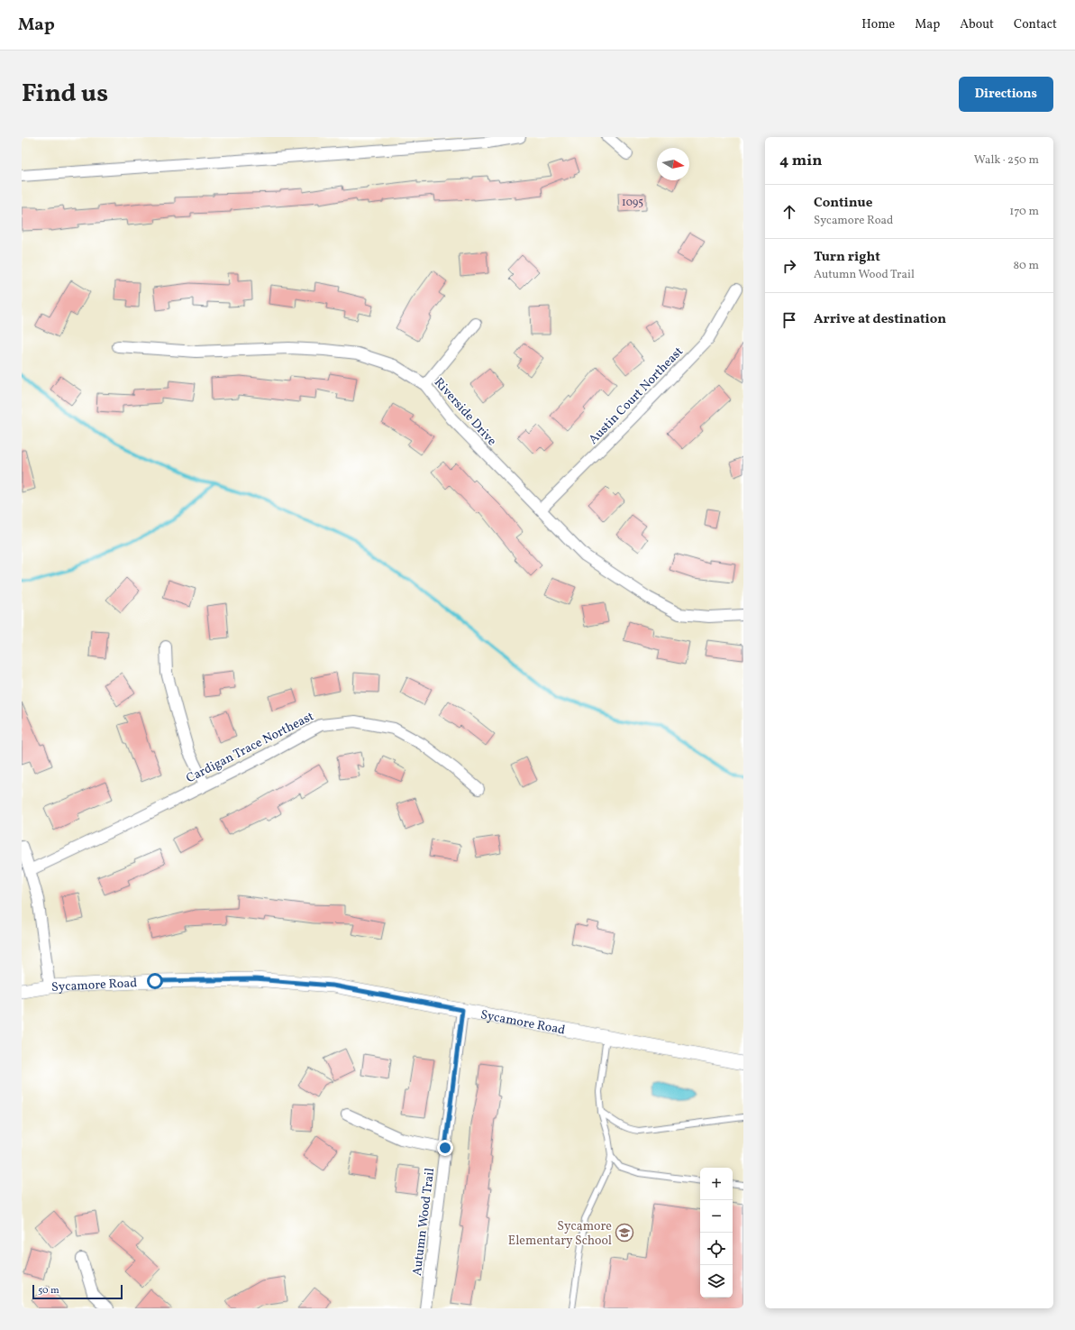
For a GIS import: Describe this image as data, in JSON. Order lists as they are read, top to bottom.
{
  "streets": {
    "street": [
      "Austin Court Northeast",
      "Riverside Drive",
      "Cardigan Trace Northeast",
      "Sycamore Road",
      "Autumn Wood Trail"
    ]
  },
  "crossings": [
    ["Austin Court Northeast", "Riverside Drive"],
    ["Sycamore Road", "Autumn Wood Trail"]
  ],
  "places": {
    "school or university": ["Sycamore Elementary School"]
  },
  "house_numbers": ["1095"],
  "scale_bar": "50 m",
  "north": "right",
  "page": {
    "header": "Map",
    "nav": [
      "Home",
      "Map",
      "About",
      "Contact"
    ],
    "title": "Find us",
    "buttons": "Directions",
    "heading": ["4 min", "Walk · 250 m"],
    "list": [
      ["Continue", "Sycamore Road", "170 m"],
      ["Turn right", "Autumn Wood Trail", "80 m"],
      "Arrive at destination"
    ],
    "map_buttons": ["+", "−"],
    "scale": "50 m"
  }
}
